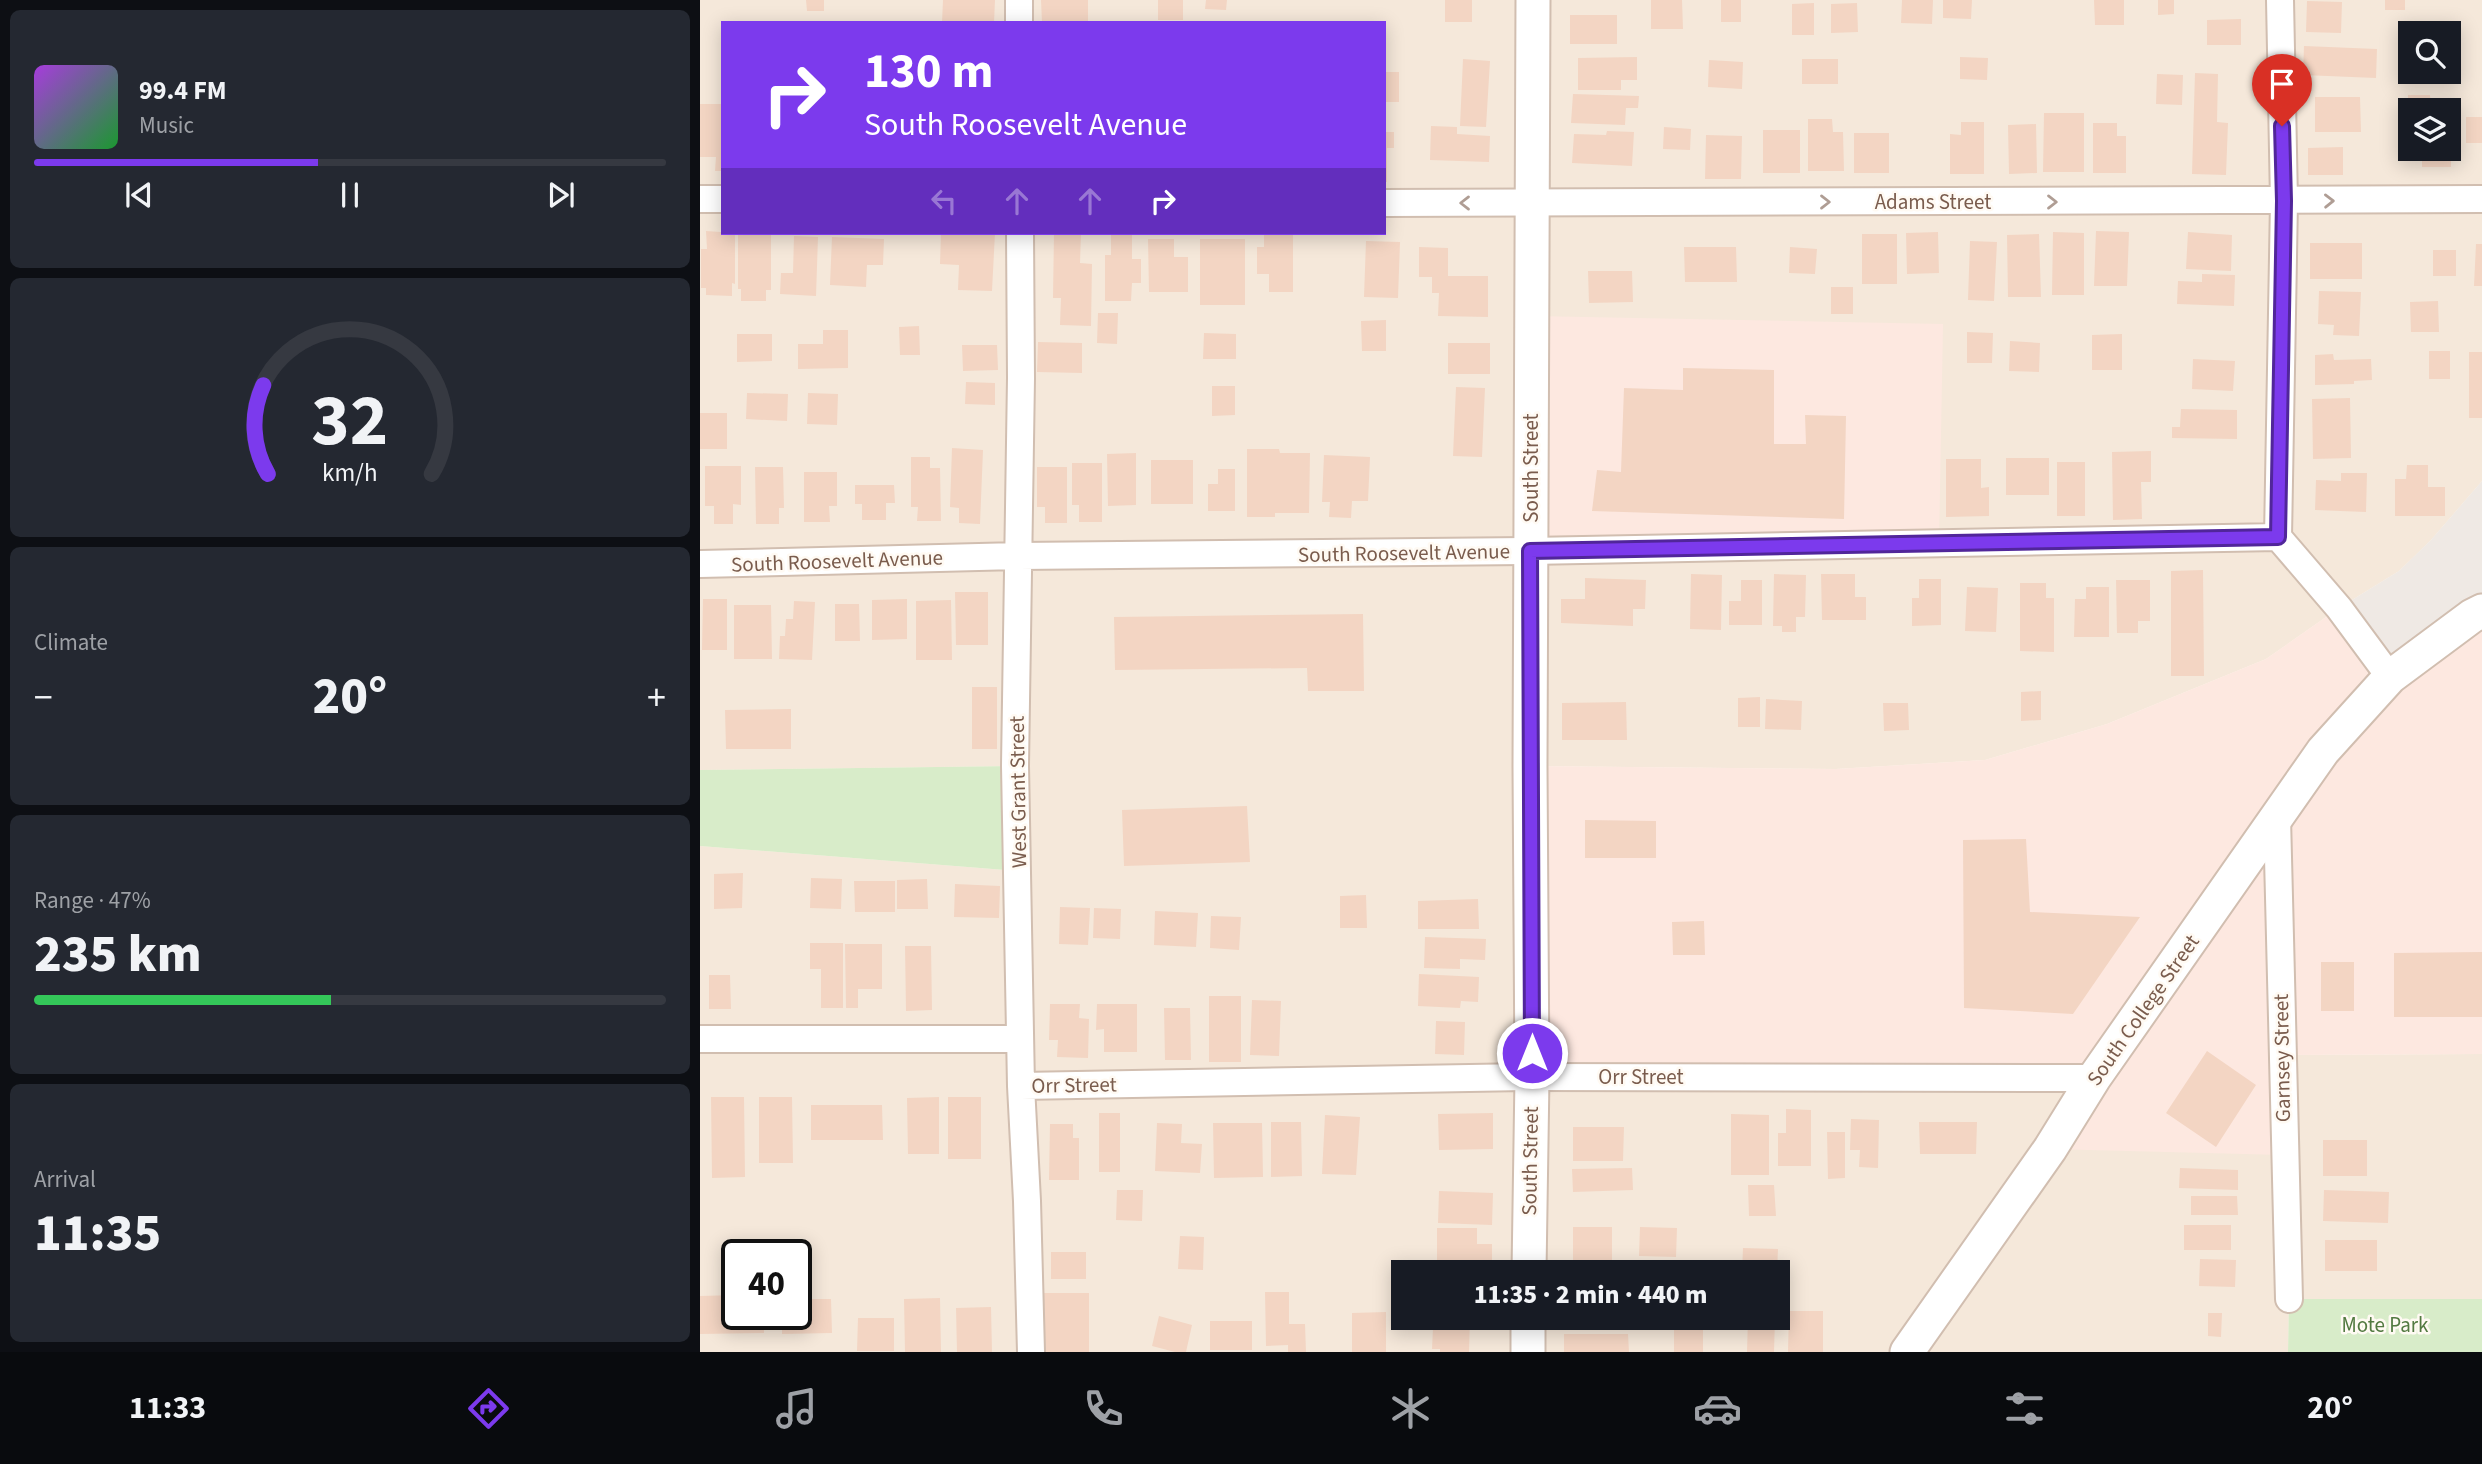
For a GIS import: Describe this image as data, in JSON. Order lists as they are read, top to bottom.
{
  "streets": {
    "street": [
      "Adams Street",
      "South Street",
      "South Roosevelt Avenue",
      "West Grant Street",
      "South College Street",
      "Garnsey Street",
      "Orr Street"
    ]
  },
  "crossings": [
    ["Adams Street", "South Street"],
    ["South Street", "South Roosevelt Avenue"],
    ["South Street", "Orr Street"],
    ["South Roosevelt Avenue", "West Grant Street"],
    ["West Grant Street", "Orr Street"],
    ["South College Street", "Garnsey Street"],
    ["South College Street", "Orr Street"]
  ],
  "parks": ["Mote Park"],
  "page": {
    "turn": ["130 m", "South Roosevelt Avenue"],
    "song": ["99.4 FM", "Music"],
    "tile": [
      "Climate",
      ["Range · 47%", "235 km"],
      ["Arrival", "11:35"]
    ],
    "heat": ["−", "20°", "+"],
    "limit": "40",
    "trip": "11:35 · 2 min · 440 m",
    "tabs": ["11:33", "20°"],
    "gauge": ["32", "km/h"]
  }
}
